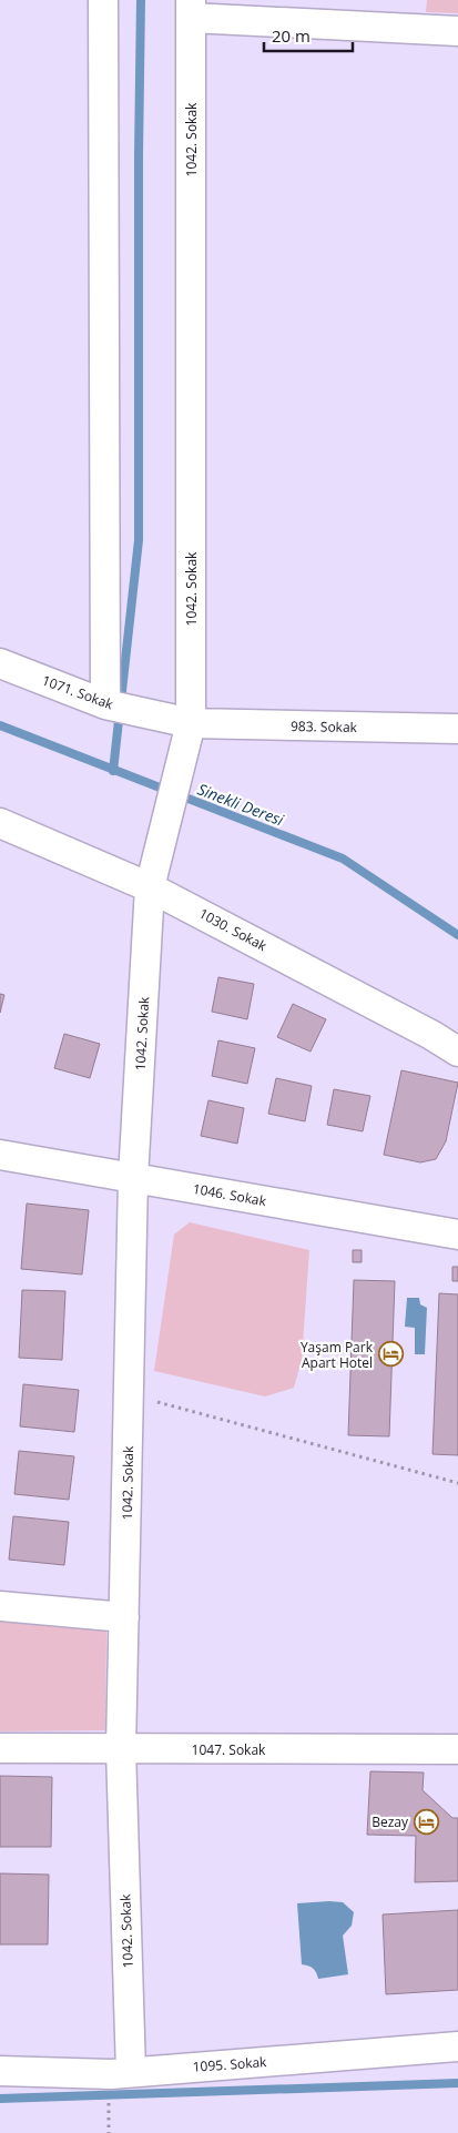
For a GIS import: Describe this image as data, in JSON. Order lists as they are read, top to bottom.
{
  "streets": {
    "street": [
      "1042. Sokak",
      "1071. Sokak",
      "983. Sokak",
      "1030. Sokak",
      "1046. Sokak",
      "1047. Sokak",
      "1095. Sokak"
    ]
  },
  "crossings": [
    ["1042. Sokak", "1071. Sokak"],
    ["1042. Sokak", "983. Sokak"],
    ["1042. Sokak", "1030. Sokak"],
    ["1042. Sokak", "1046. Sokak"],
    ["1042. Sokak", "1047. Sokak"],
    ["1042. Sokak", "1095. Sokak"],
    ["1071. Sokak", "983. Sokak"]
  ],
  "water": ["Sinekli Deresi"],
  "places": {
    "hotel": ["Yaşam Park Apart Hotel", "Bezay"]
  },
  "scale_bar": "20 m"
}
